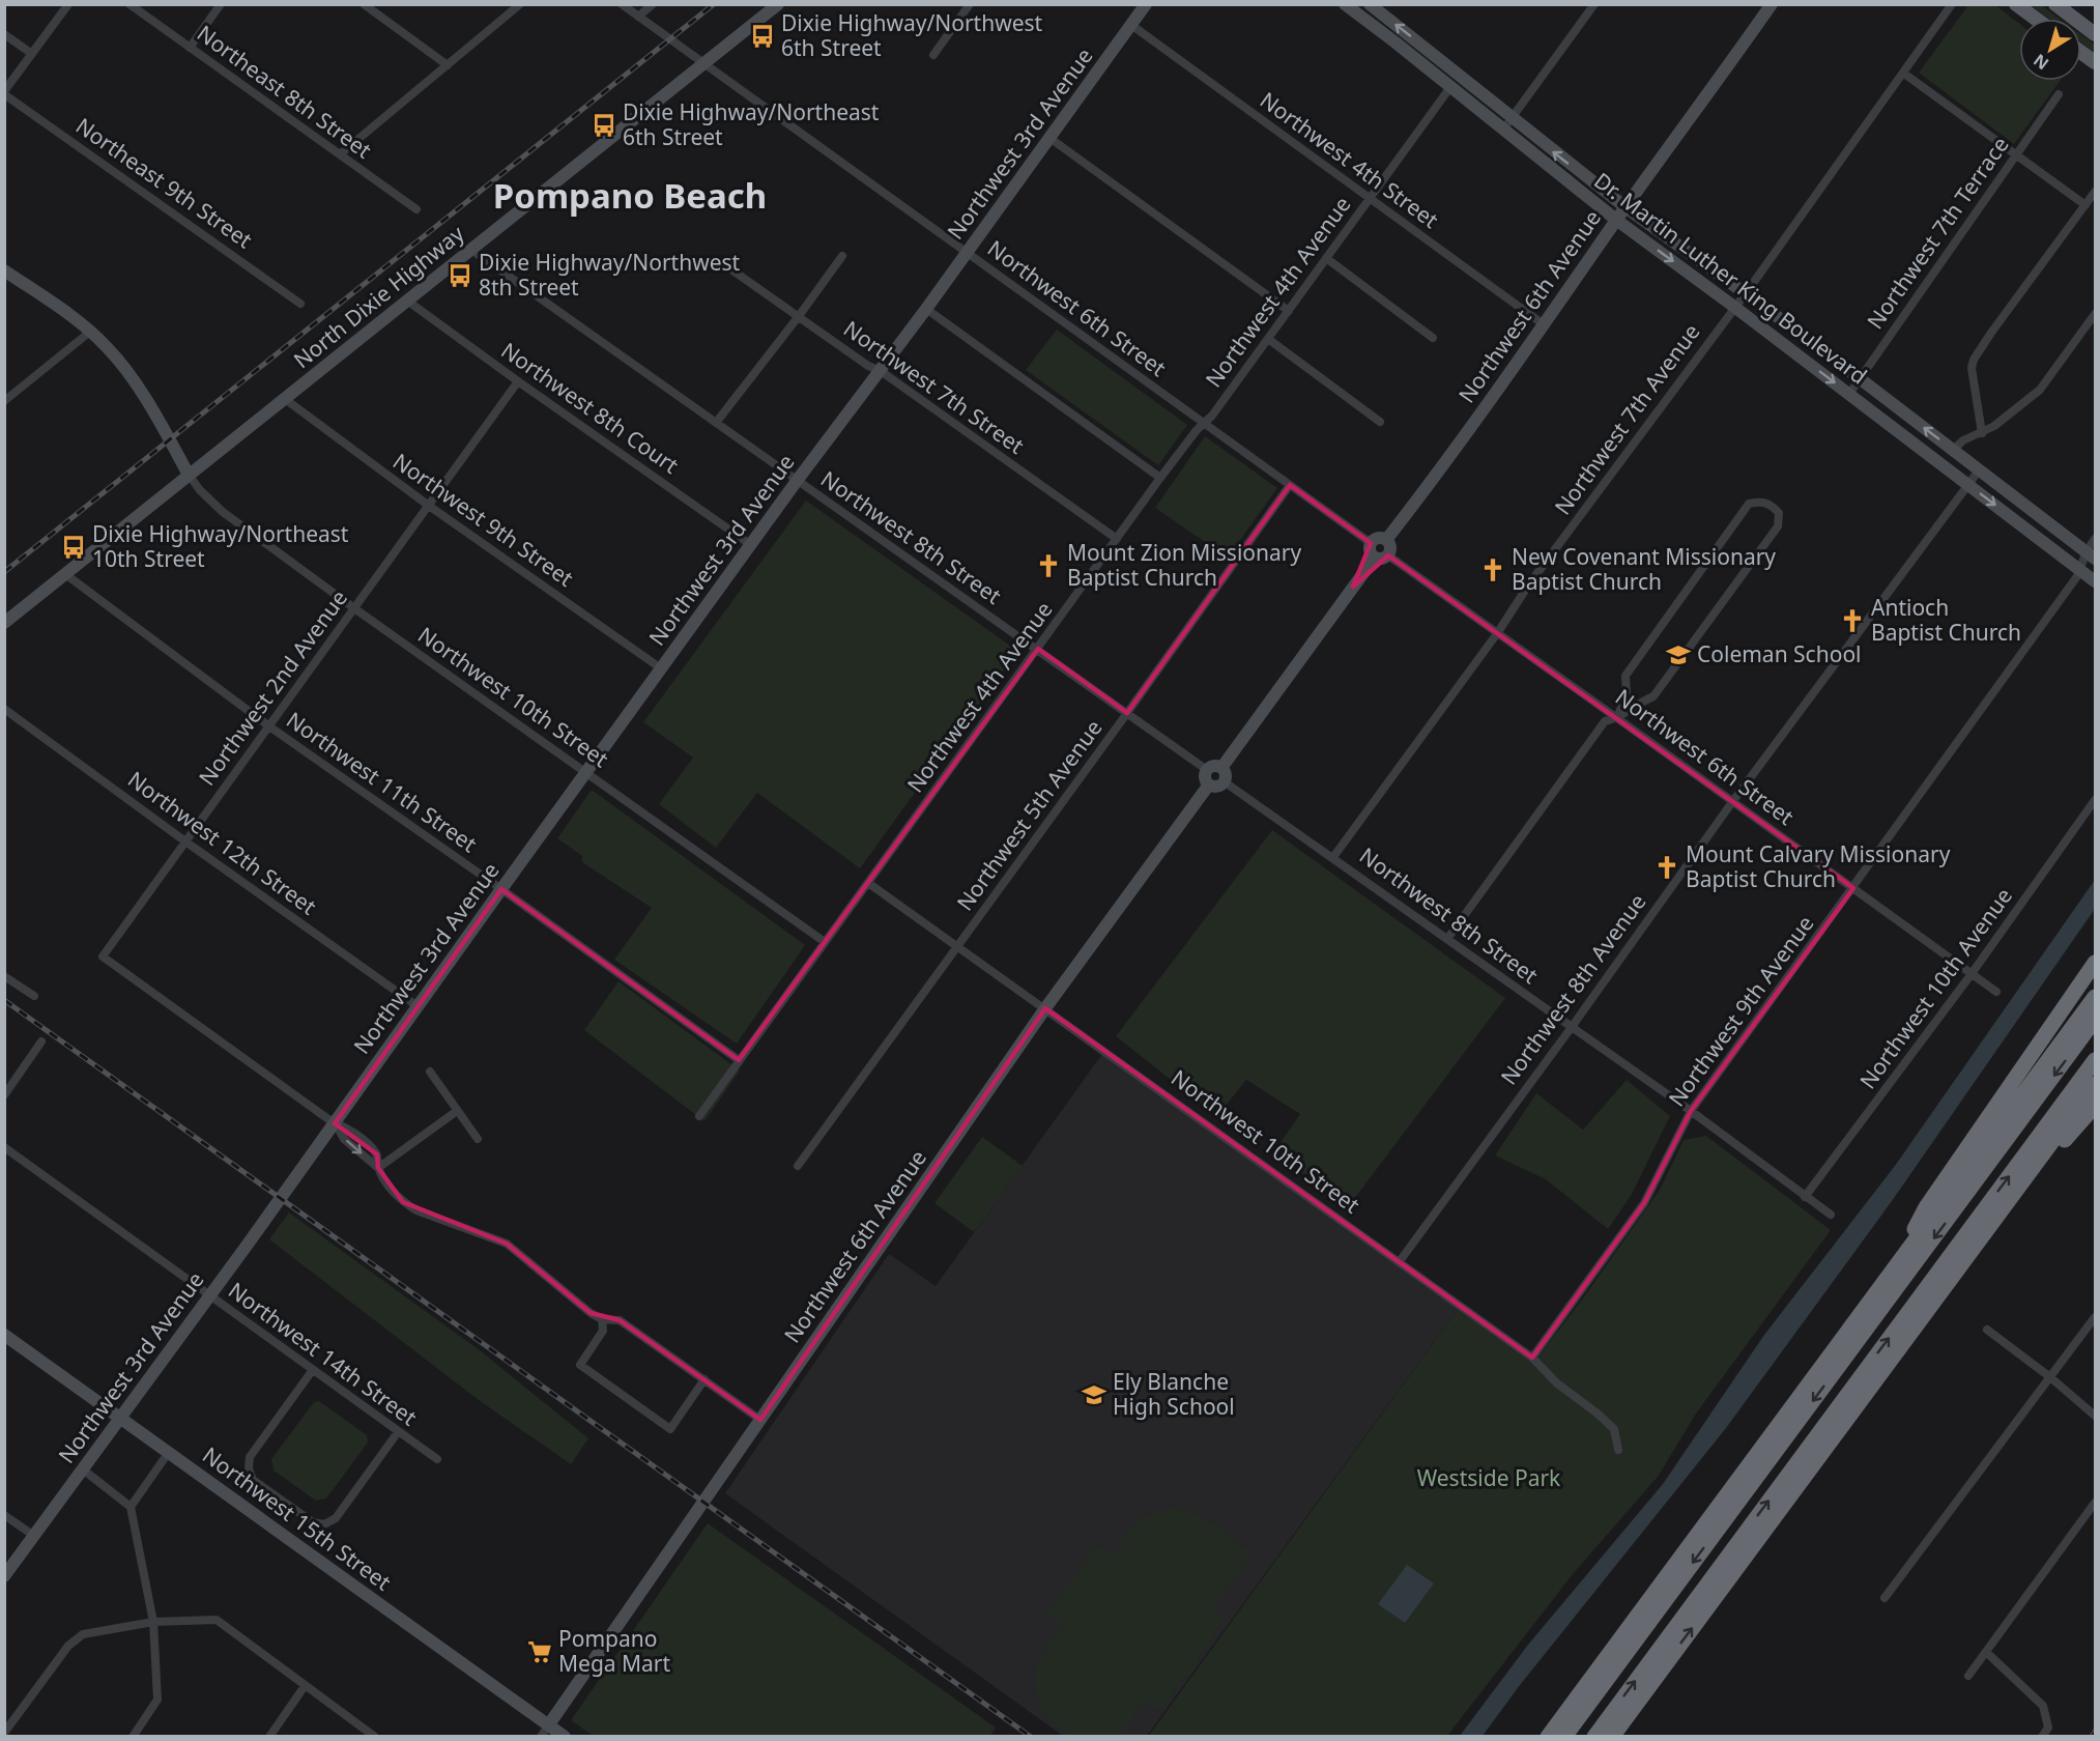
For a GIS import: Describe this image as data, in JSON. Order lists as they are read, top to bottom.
{
  "streets": {
    "street": [
      "Northeast 8th Street",
      "Northwest 3rd Avenue",
      "Northwest 4th Street",
      "Northeast 9th Street",
      "Northwest 7th Terrace",
      "Dr. Martin Luther King Boulevard",
      "Northwest 4th Avenue",
      "North Dixie Highway",
      "Northwest 6th Avenue",
      "Northwest 6th Street",
      "Northwest 7th Street",
      "Northwest 8th Court",
      "Northwest 7th Avenue",
      "Northwest 9th Street",
      "Northwest 8th Street",
      "Northwest 2nd Avenue",
      "Northwest 10th Street",
      "Northwest 11th Street",
      "Northwest 5th Avenue",
      "Northwest 12th Street",
      "Northwest 10th Avenue",
      "Northwest 8th Avenue",
      "Northwest 9th Avenue",
      "Northwest 14th Street",
      "Northwest 15th Street"
    ]
  },
  "crossings": [
    ["Northwest 3rd Avenue", "Northwest 4th Street"],
    ["Northwest 3rd Avenue", "Northwest 6th Street"],
    ["Northwest 3rd Avenue", "Northwest 7th Street"],
    ["Northwest 3rd Avenue", "Northwest 8th Court"],
    ["Northwest 3rd Avenue", "Northwest 9th Street"],
    ["Northwest 3rd Avenue", "Northwest 8th Street"],
    ["Northwest 3rd Avenue", "Northwest 2nd Avenue"],
    ["Northwest 3rd Avenue", "Northwest 10th Street"],
    ["Northwest 3rd Avenue", "Northwest 11th Street"],
    ["Northwest 3rd Avenue", "Northwest 12th Street"],
    ["Northwest 3rd Avenue", "Northwest 14th Street"],
    ["Northwest 3rd Avenue", "Northwest 15th Street"],
    ["Northwest 4th Street", "Northwest 4th Avenue"],
    ["Northwest 4th Street", "Northwest 6th Avenue"],
    ["Northwest 7th Terrace", "Dr. Martin Luther King Boulevard"],
    ["Dr. Martin Luther King Boulevard", "Northwest 4th Avenue"],
    ["Dr. Martin Luther King Boulevard", "Northwest 6th Avenue"],
    ["Dr. Martin Luther King Boulevard", "Northwest 7th Avenue"],
    ["Dr. Martin Luther King Boulevard", "Northwest 8th Avenue"],
    ["Dr. Martin Luther King Boulevard", "Northwest 9th Avenue"],
    ["Northwest 4th Avenue", "Northwest 6th Street"],
    ["Northwest 4th Avenue", "Northwest 7th Street"],
    ["Northwest 4th Avenue", "Northwest 8th Street"],
    ["Northwest 4th Avenue", "Northwest 10th Street"],
    ["Northwest 4th Avenue", "Northwest 11th Street"],
    ["North Dixie Highway", "Northwest 6th Street"],
    ["North Dixie Highway", "Northwest 8th Court"],
    ["North Dixie Highway", "Northwest 9th Street"],
    ["North Dixie Highway", "Northwest 8th Street"],
    ["North Dixie Highway", "Northwest 10th Street"],
    ["North Dixie Highway", "Northwest 11th Street"],
    ["Northwest 6th Avenue", "Northwest 6th Street"],
    ["Northwest 6th Avenue", "Northwest 8th Street"],
    ["Northwest 6th Avenue", "Northwest 10th Street"],
    ["Northwest 6th Avenue", "Northwest 15th Street"],
    ["Northwest 6th Street", "Northwest 7th Avenue"],
    ["Northwest 6th Street", "Northwest 5th Avenue"],
    ["Northwest 6th Street", "Northwest 10th Avenue"],
    ["Northwest 6th Street", "Northwest 8th Avenue"],
    ["Northwest 6th Street", "Northwest 9th Avenue"],
    ["Northwest 8th Court", "Northwest 2nd Avenue"],
    ["Northwest 7th Avenue", "Northwest 8th Street"],
    ["Northwest 9th Street", "Northwest 2nd Avenue"],
    ["Northwest 8th Street", "Northwest 5th Avenue"],
    ["Northwest 8th Street", "Northwest 10th Avenue"],
    ["Northwest 8th Street", "Northwest 8th Avenue"],
    ["Northwest 8th Street", "Northwest 9th Avenue"],
    ["Northwest 2nd Avenue", "Northwest 10th Street"],
    ["Northwest 2nd Avenue", "Northwest 11th Street"],
    ["Northwest 2nd Avenue", "Northwest 12th Street"],
    ["Northwest 10th Street", "Northwest 5th Avenue"],
    ["Northwest 10th Street", "Northwest 8th Avenue"],
    ["Northwest 10th Street", "Northwest 9th Avenue"]
  ],
  "districts": ["Pompano Beach"],
  "parks": ["Westside Park"],
  "places": {
    "bus stop": [
      "Dixie Highway/Northwest 6th Street",
      "Dixie Highway/Northeast 6th Street",
      "Dixie Highway/Northwest 8th Street",
      "Dixie Highway/Northeast 10th Street"
    ],
    "church": [
      "Mount Zion Missionary Baptist Church",
      "New Covenant Missionary Baptist Church",
      "Antioch Baptist Church",
      "Mount Calvary Missionary Baptist Church"
    ],
    "school or university": ["Coleman School", "Ely Blanche High School"],
    "supermarket": ["Pompano Mega Mart"]
  },
  "north": "bottom left"
}
